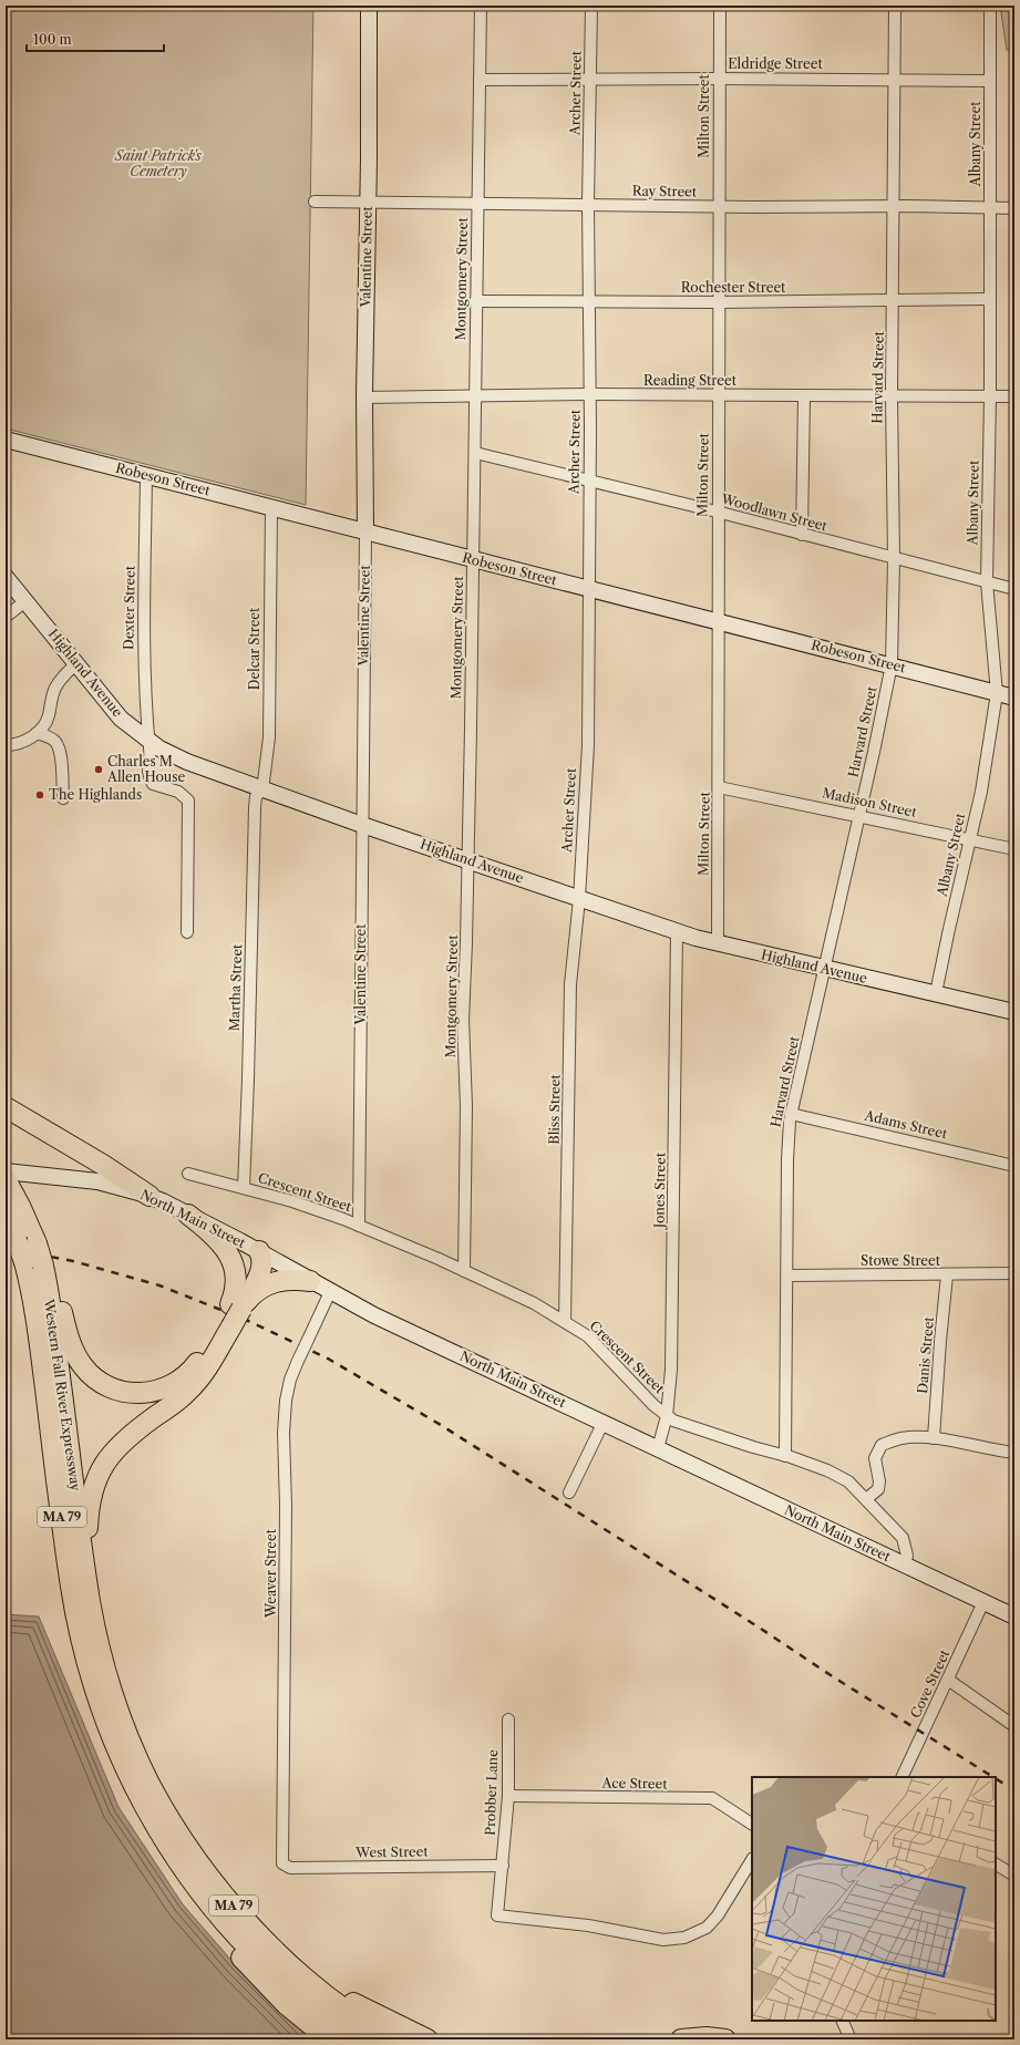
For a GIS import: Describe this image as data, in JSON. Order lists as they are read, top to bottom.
{
  "streets": {
    "highway": ["Western Fall River Expressway", "MA 79"],
    "main road": [
      "Valentine Street",
      "Robeson Street",
      "Highland Avenue",
      "North Main Street"
    ],
    "street": [
      "Eldridge Street",
      "Archer Street",
      "Milton Street",
      "Albany Street",
      "Ray Street",
      "Montgomery Street",
      "Rochester Street",
      "Harvard Street",
      "Reading Street",
      "Woodlawn Street",
      "Dexter Street",
      "Delcar Street",
      "Madison Street",
      "Martha Street",
      "Bliss Street",
      "Adams Street",
      "Jones Street",
      "Crescent Street",
      "Stowe Street",
      "Danis Street",
      "Weaver Street",
      "Cove Street",
      "Ace Street",
      "Probber Lane",
      "West Street"
    ]
  },
  "crossings": [
    ["Eldridge Street", "Archer Street"],
    ["Eldridge Street", "Milton Street"],
    ["Eldridge Street", "Albany Street"],
    ["Eldridge Street", "Montgomery Street"],
    ["Eldridge Street", "Harvard Street"],
    ["Archer Street", "Ray Street"],
    ["Archer Street", "Rochester Street"],
    ["Archer Street", "Reading Street"],
    ["Archer Street", "Robeson Street"],
    ["Archer Street", "Woodlawn Street"],
    ["Archer Street", "Highland Avenue"],
    ["Archer Street", "Bliss Street"],
    ["Milton Street", "Ray Street"],
    ["Milton Street", "Rochester Street"],
    ["Milton Street", "Reading Street"],
    ["Milton Street", "Robeson Street"],
    ["Milton Street", "Woodlawn Street"],
    ["Milton Street", "Highland Avenue"],
    ["Milton Street", "Madison Street"],
    ["Albany Street", "Ray Street"],
    ["Albany Street", "Rochester Street"],
    ["Albany Street", "Reading Street"],
    ["Albany Street", "Robeson Street"],
    ["Albany Street", "Woodlawn Street"],
    ["Albany Street", "Highland Avenue"],
    ["Albany Street", "Madison Street"],
    ["Ray Street", "Valentine Street"],
    ["Ray Street", "Montgomery Street"],
    ["Ray Street", "Harvard Street"],
    ["Valentine Street", "Reading Street"],
    ["Valentine Street", "Robeson Street"],
    ["Valentine Street", "Highland Avenue"],
    ["Valentine Street", "Crescent Street"],
    ["Montgomery Street", "Rochester Street"],
    ["Montgomery Street", "Reading Street"],
    ["Montgomery Street", "Robeson Street"],
    ["Montgomery Street", "Woodlawn Street"],
    ["Montgomery Street", "Highland Avenue"],
    ["Montgomery Street", "Crescent Street"],
    ["Rochester Street", "Harvard Street"],
    ["Harvard Street", "Reading Street"],
    ["Harvard Street", "Robeson Street"],
    ["Harvard Street", "Woodlawn Street"],
    ["Harvard Street", "Highland Avenue"],
    ["Harvard Street", "Madison Street"],
    ["Harvard Street", "Adams Street"],
    ["Harvard Street", "Crescent Street"],
    ["Harvard Street", "Stowe Street"],
    ["Robeson Street", "Dexter Street"],
    ["Robeson Street", "Delcar Street"],
    ["Dexter Street", "Highland Avenue"],
    ["Delcar Street", "Highland Avenue"],
    ["Delcar Street", "Martha Street"],
    ["Highland Avenue", "Martha Street"],
    ["Highland Avenue", "Bliss Street"],
    ["Highland Avenue", "Jones Street"],
    ["Martha Street", "Crescent Street"],
    ["Bliss Street", "Crescent Street"],
    ["Jones Street", "Crescent Street"],
    ["Jones Street", "North Main Street"],
    ["Crescent Street", "North Main Street"],
    ["North Main Street", "Weaver Street"],
    ["North Main Street", "Cove Street"],
    ["Stowe Street", "Danis Street"],
    ["Weaver Street", "West Street"],
    ["Ace Street", "Probber Lane"],
    ["Probber Lane", "West Street"]
  ],
  "parks": ["Saint Patrick's Cemetery"],
  "places": ["Charles M Allen House", "The Highlands"],
  "scale_bar": "100 m"
}
